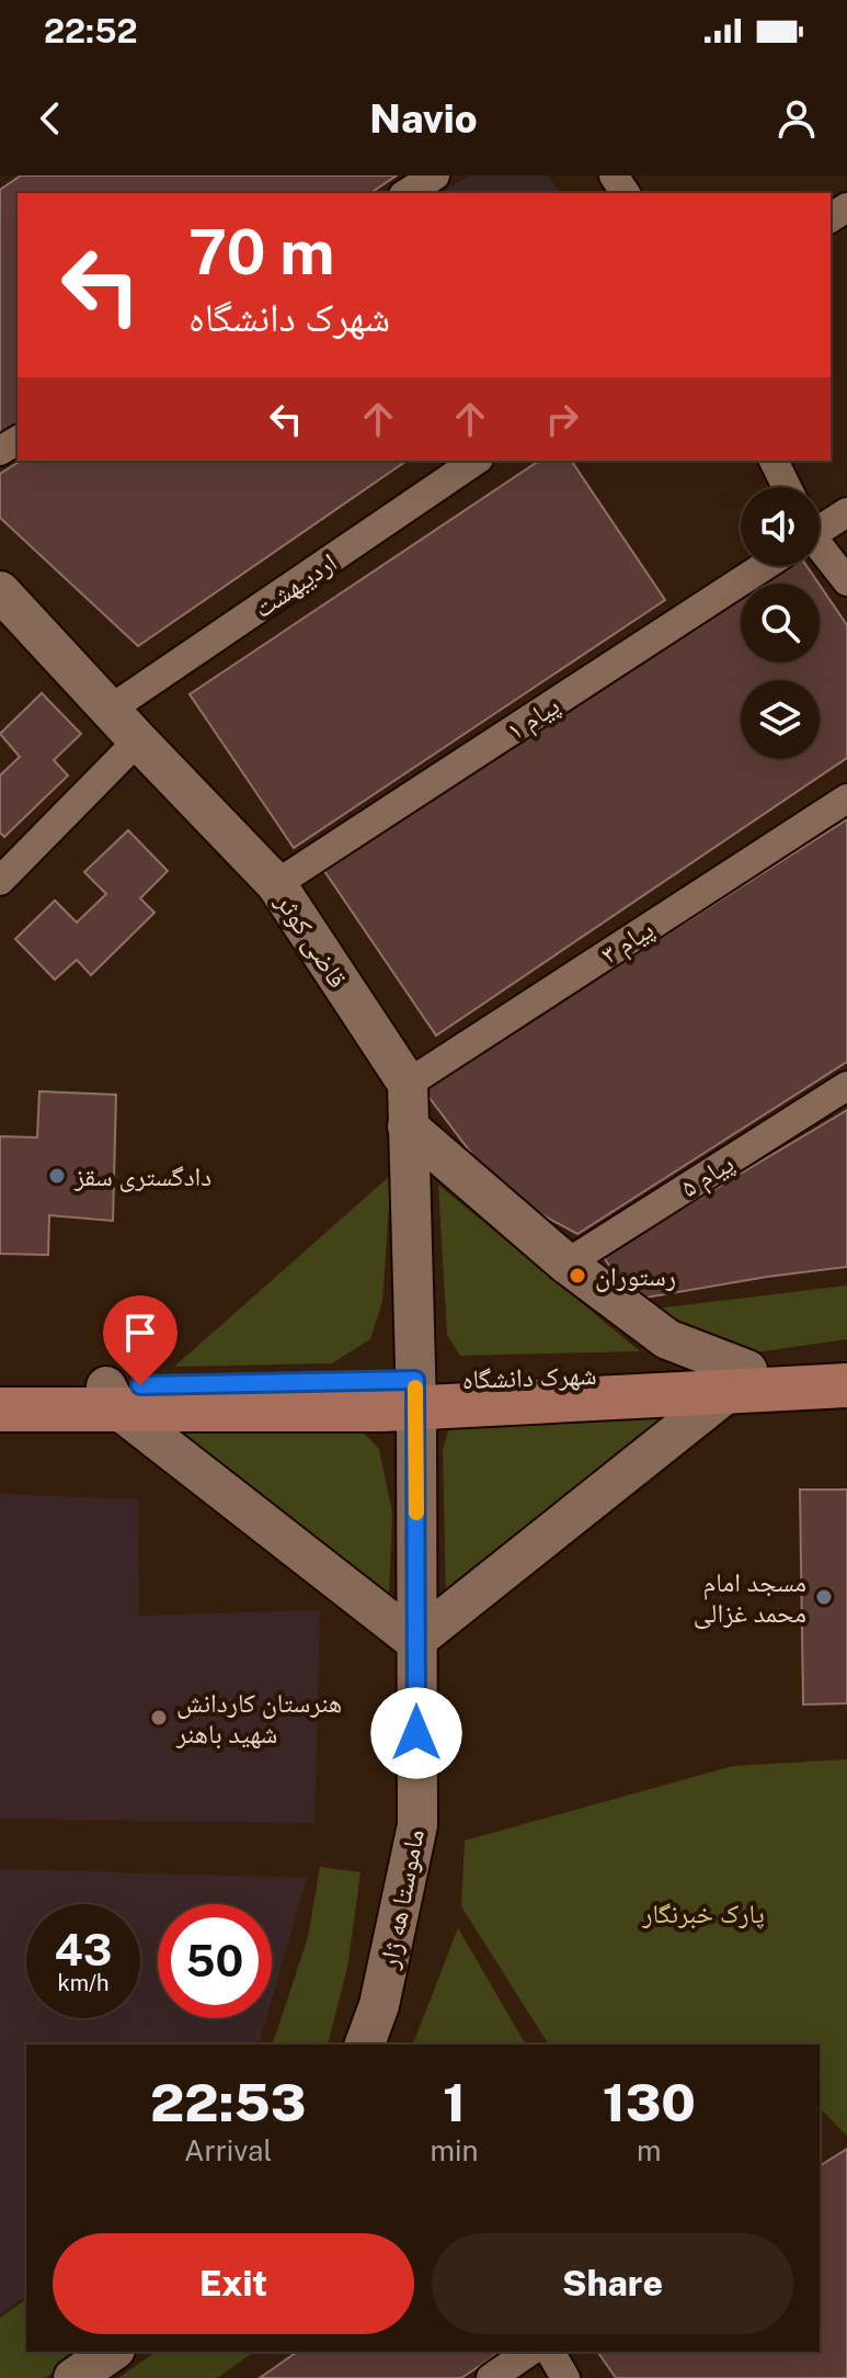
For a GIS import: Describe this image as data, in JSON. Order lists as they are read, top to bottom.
{
  "streets": {
    "main road": ["قاضی کوثر", "شهرک دانشگاه", "ماموستا هه ژار"],
    "street": [
      "اردیبهشت",
      "پیام ۱",
      "پیام ۳",
      "پیام ۵"
    ]
  },
  "crossings": [
    ["اردیبهشت", "قاضی کوثر"],
    ["پیام ۱", "قاضی کوثر"],
    ["قاضی کوثر", "پیام ۳"],
    ["شهرک دانشگاه", "ماموستا هه ژار"]
  ],
  "parks": ["پارک خبرنگار"],
  "places": [
    "دادگستری سقز",
    "رستوران",
    "مسجد امام محمد غزالی",
    "هنرستان کاردانش شهید باهنر"
  ],
  "page": {
    "status": "22:52",
    "header": "Navio",
    "turn": ["70 m", "شهرک دانشگاه"],
    "speed": "43 km/h",
    "limit": "50",
    "eta": [
      "22:53",
      "Arrival",
      "1",
      "min",
      "130",
      "m"
    ],
    "buttons": ["Exit", "Share"]
  }
}
